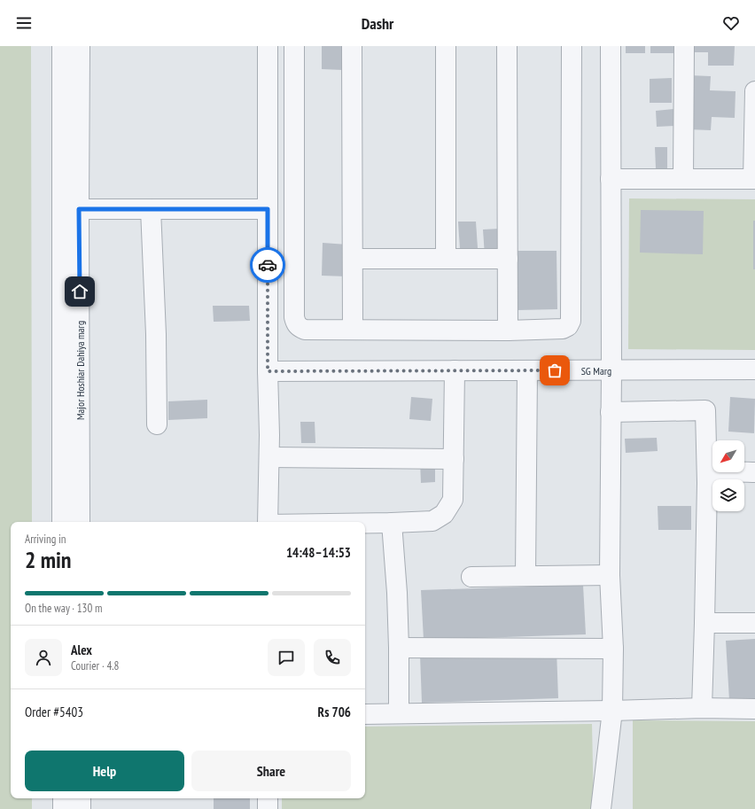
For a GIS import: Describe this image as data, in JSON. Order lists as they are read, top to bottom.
{
  "streets": {
    "street": ["Major Hoshiar Dahiya marg", "SG Marg"]
  },
  "north": "bottom left",
  "page": {
    "header": "Dashr",
    "heading": ["2 min", "Arriving in", "14:48–14:53"],
    "panel": [
      "Alex",
      "Courier · 4.8",
      "Order #5403",
      "Rs 706"
    ],
    "bar": "On the way · 130 m",
    "buttons": ["Help", "Share"]
  }
}
